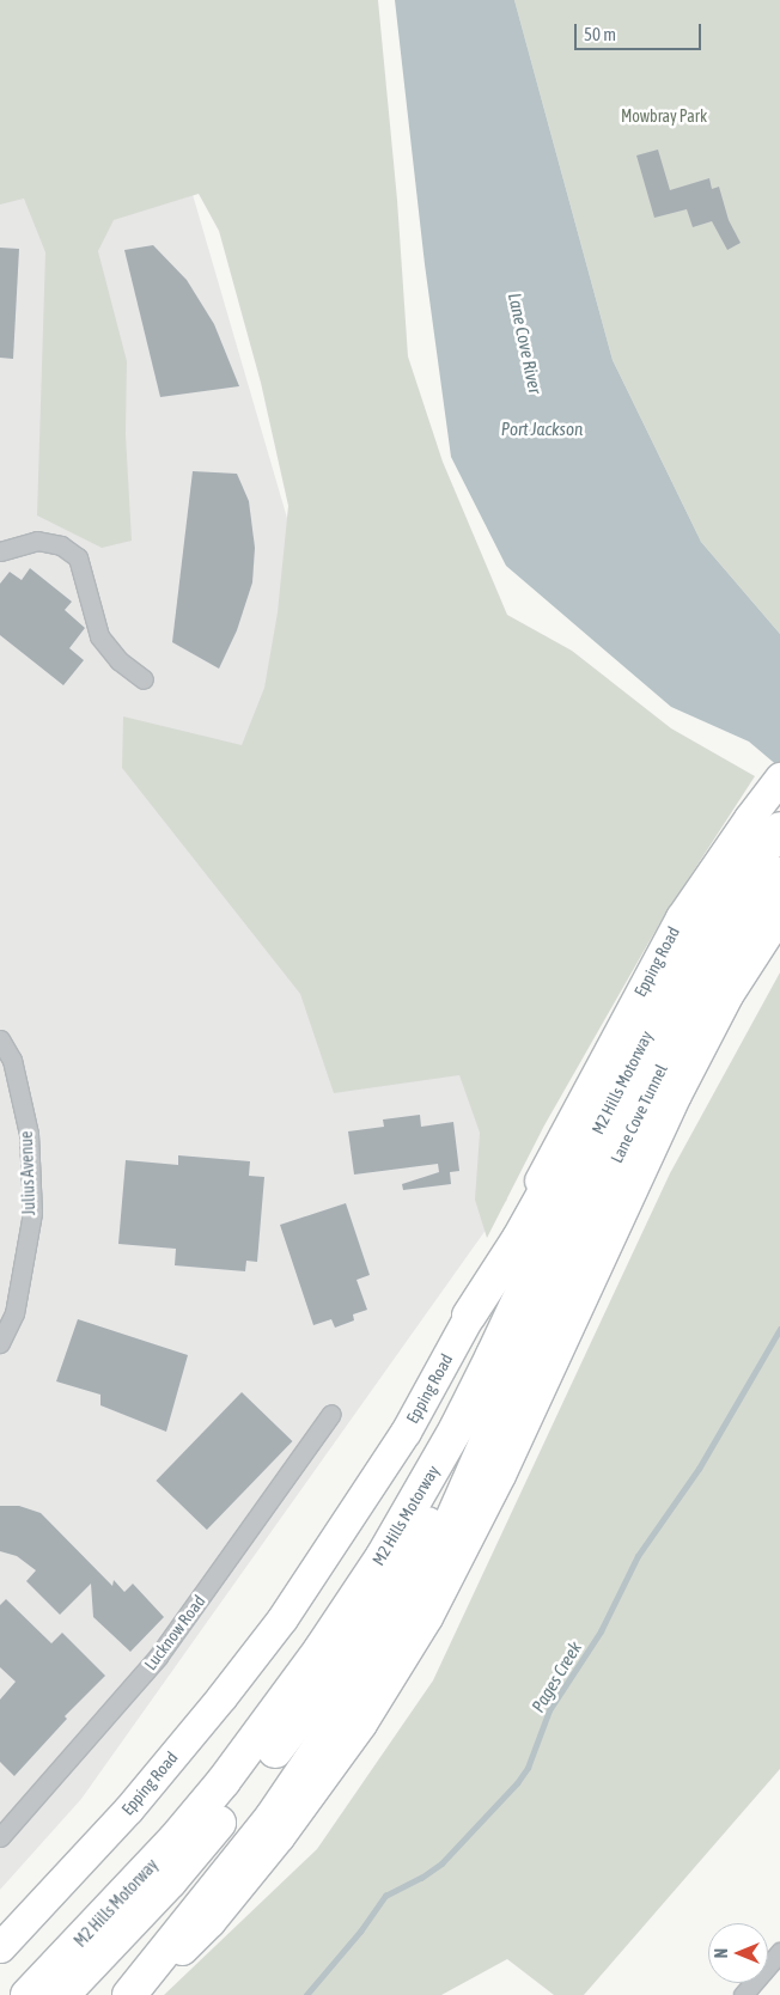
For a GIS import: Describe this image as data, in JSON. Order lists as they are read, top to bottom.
{
  "streets": {
    "highway": ["M2 Hills Motorway", "Lane Cove Tunnel"],
    "main road": ["Epping Road"],
    "street": ["Julius Avenue", "Lucknow Road"]
  },
  "crossings": [
    ["M2 Hills Motorway", "Lane Cove Tunnel"]
  ],
  "water": ["Lane Cove River", "Port Jackson", "Pages Creek"],
  "parks": ["Mowbray Park"],
  "scale_bar": "50 m",
  "north": "left"
}
